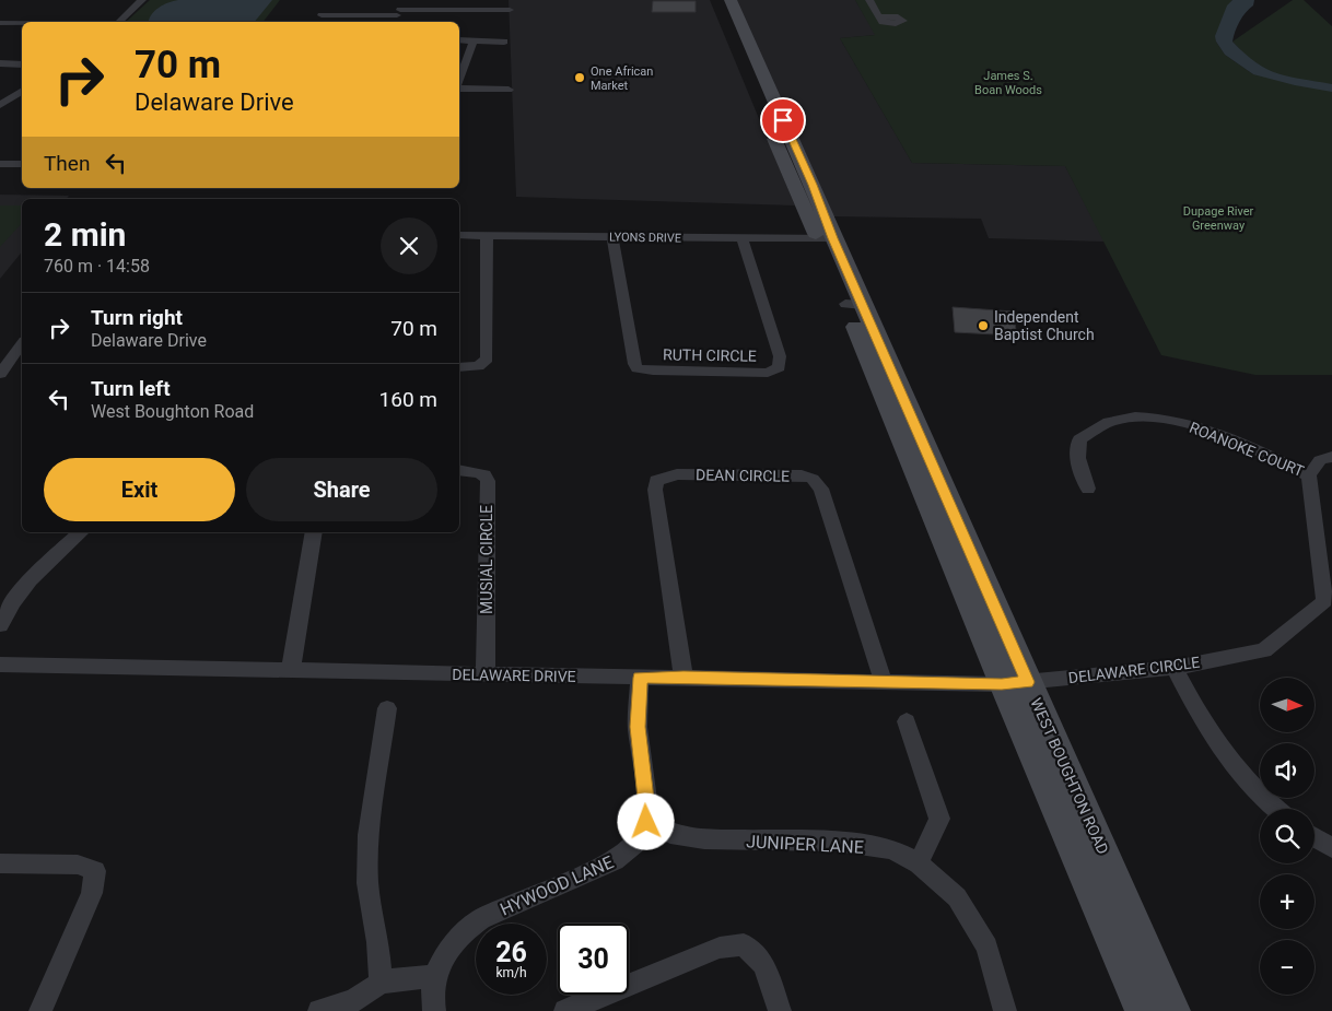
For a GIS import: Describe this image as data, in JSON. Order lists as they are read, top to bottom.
{
  "streets": {
    "main road": ["WEST BOUGHTON ROAD"],
    "street": [
      "LYONS DRIVE",
      "RUTH CIRCLE",
      "ROANOKE COURT",
      "DEAN CIRCLE",
      "MUSIAL CIRCLE",
      "DELAWARE CIRCLE",
      "DELAWARE DRIVE",
      "JUNIPER LANE",
      "HYWOOD LANE"
    ]
  },
  "crossings": [
    ["LYONS DRIVE", "RUTH CIRCLE"],
    ["LYONS DRIVE", "WEST BOUGHTON ROAD"],
    ["ROANOKE COURT", "DELAWARE CIRCLE"],
    ["DEAN CIRCLE", "DELAWARE DRIVE"],
    ["MUSIAL CIRCLE", "DELAWARE DRIVE"],
    ["DELAWARE CIRCLE", "DELAWARE DRIVE"],
    ["DELAWARE CIRCLE", "WEST BOUGHTON ROAD"],
    ["DELAWARE DRIVE", "WEST BOUGHTON ROAD"],
    ["DELAWARE DRIVE", "HYWOOD LANE"],
    ["JUNIPER LANE", "HYWOOD LANE"]
  ],
  "parks": ["James S. Boan Woods", "Dupage River Greenway"],
  "places": ["One African Market", "Independent Baptist Church"],
  "north": "right",
  "page": {
    "turn": ["70 m", "Delaware Drive"],
    "then": "Then",
    "heading": ["2 min", "760 m · 14:58"],
    "list": [
      {
        "name": "Turn right",
        "note": "Delaware Drive",
        "value": "70 m"
      },
      {
        "name": "Turn left",
        "note": "West Boughton Road",
        "value": "160 m"
      }
    ],
    "buttons": ["Exit", "Share"],
    "map_buttons": ["+", "−"],
    "speed": "26 km/h",
    "limit": "30"
  }
}
